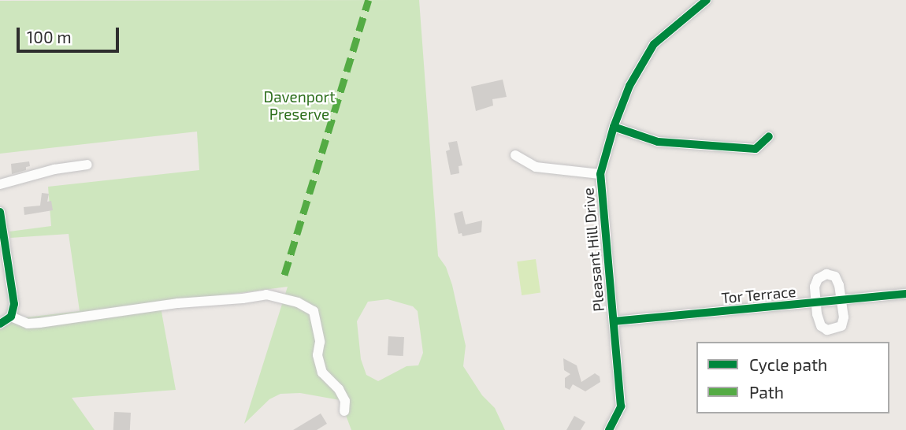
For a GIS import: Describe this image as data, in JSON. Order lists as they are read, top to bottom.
{
  "streets": {
    "street": ["Pleasant Hill Drive", "Tor Terrace"]
  },
  "crossings": [
    ["Pleasant Hill Drive", "Tor Terrace"]
  ],
  "parks": ["Davenport Preserve"],
  "legend": ["Cycle path", "Path"],
  "scale_bar": "100 m"
}
